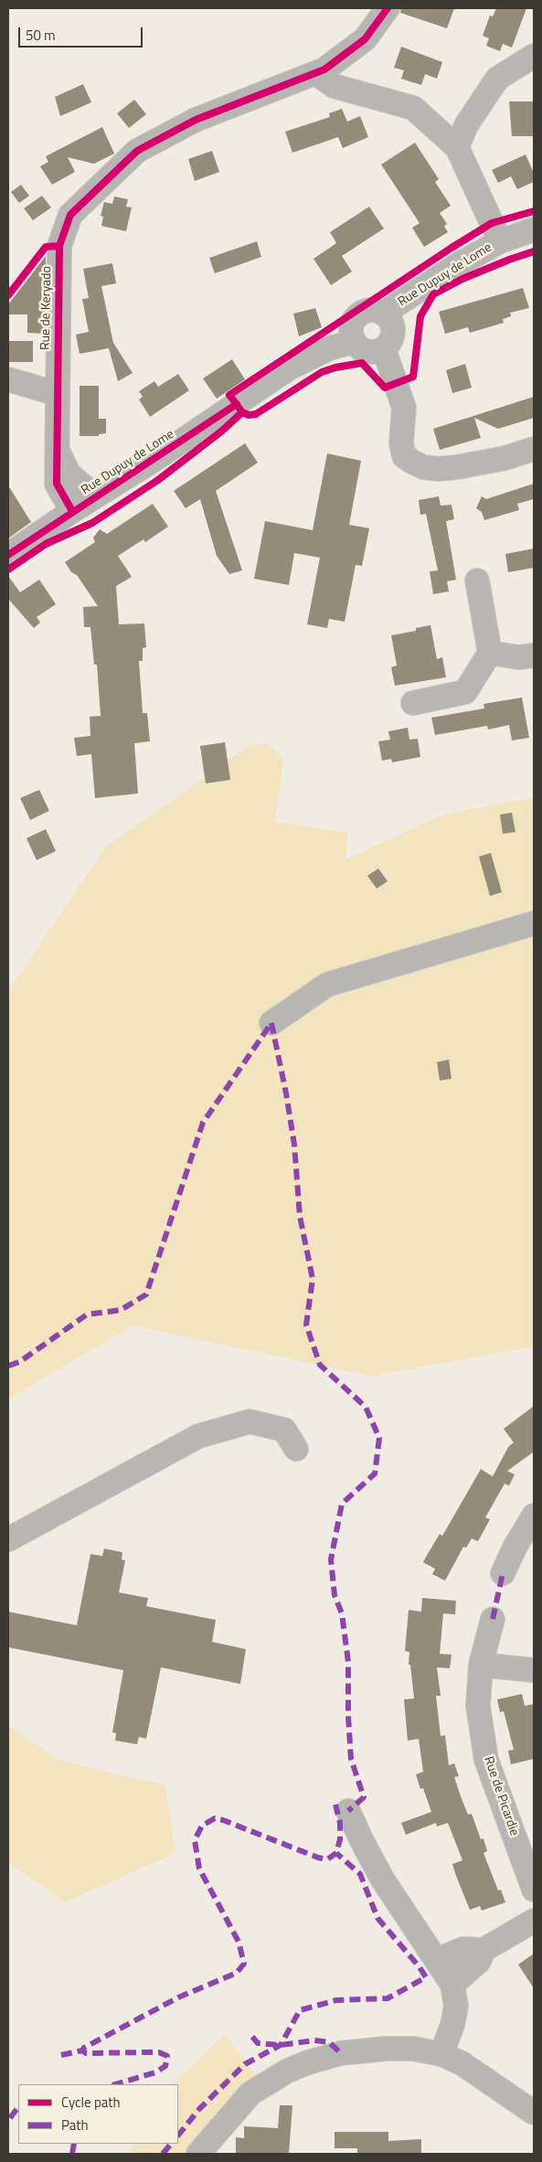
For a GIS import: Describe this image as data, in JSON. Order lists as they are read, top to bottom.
{
  "streets": {
    "street": ["Rue Dupuy de Lome", "Rue de Keryado", "Rue de Picardie"]
  },
  "crossings": [
    ["Rue Dupuy de Lome", "Rue de Keryado"]
  ],
  "legend": ["Cycle path", "Path"],
  "scale_bar": "50 m"
}
